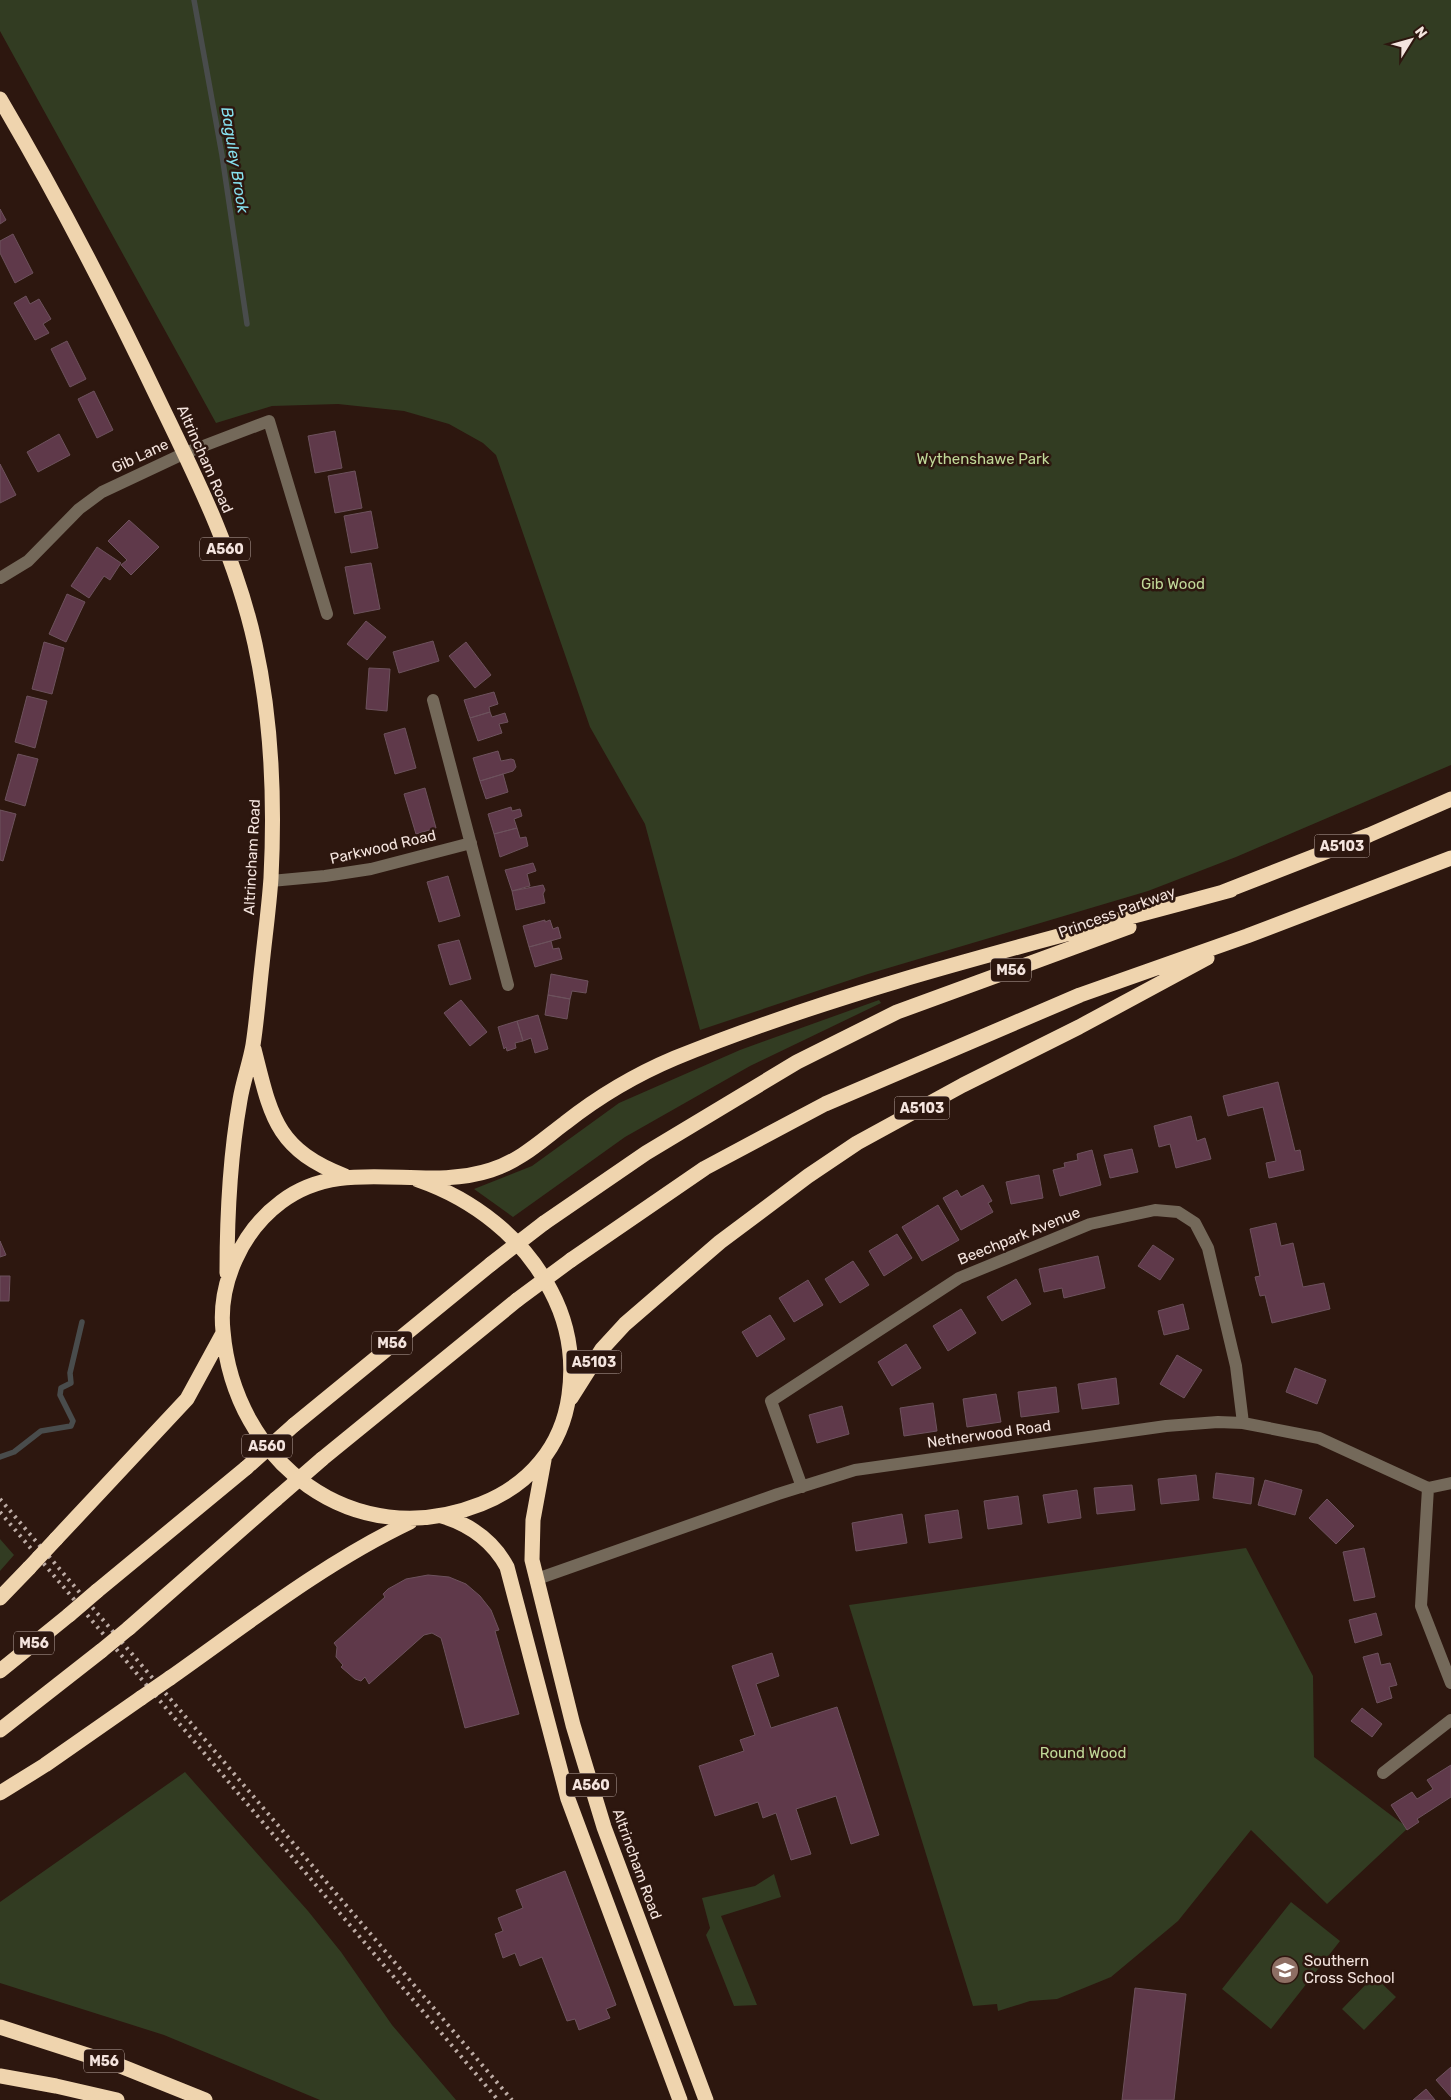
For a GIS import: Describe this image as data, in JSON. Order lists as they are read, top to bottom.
{
  "streets": {
    "highway": [
      "Altrincham Road",
      "A560",
      "A5103",
      "Princess Parkway",
      "M56"
    ],
    "street": [
      "Gib Lane",
      "Parkwood Road",
      "Beechpark Avenue",
      "Netherwood Road"
    ]
  },
  "crossings": [
    ["Gib Lane", "Altrincham Road"],
    ["Altrincham Road", "A560"],
    ["Altrincham Road", "Parkwood Road"],
    ["Altrincham Road", "Netherwood Road"],
    ["A560", "A5103"],
    ["A5103", "Princess Parkway"],
    ["Beechpark Avenue", "Netherwood Road"]
  ],
  "water": ["Baguley Brook"],
  "parks": ["Wythenshawe Park", "Gib Wood", "Round Wood"],
  "places": {
    "school or university": ["Southern Cross School"]
  },
  "north": "top right"
}
